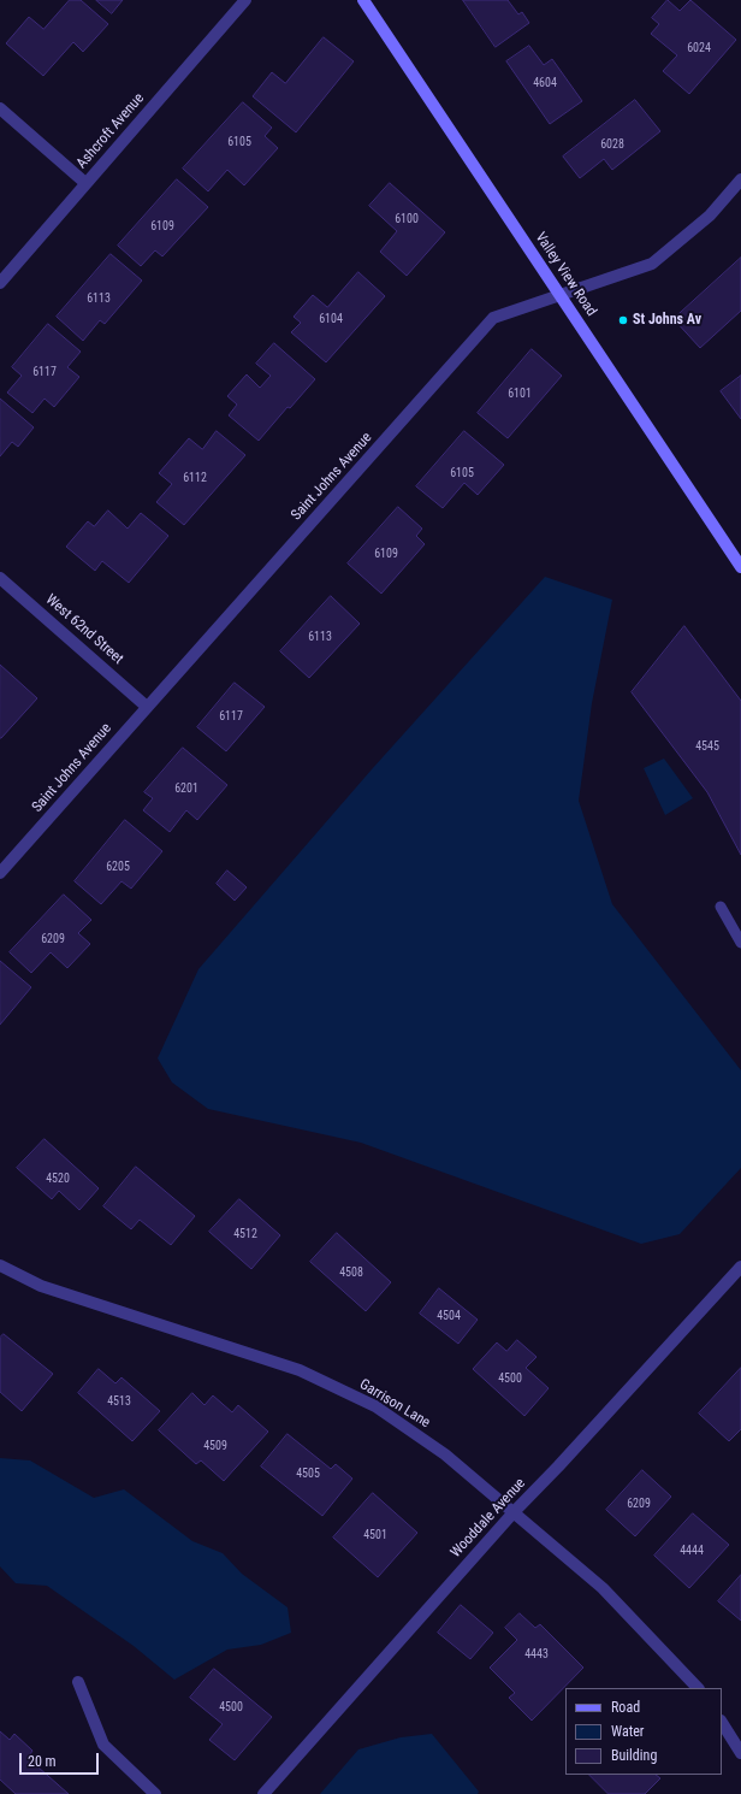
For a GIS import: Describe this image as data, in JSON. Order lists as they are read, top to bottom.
{
  "streets": {
    "street": [
      "Ashcroft Avenue",
      "Valley View Road",
      "Saint Johns Avenue",
      "West 62nd Street",
      "Garrison Lane",
      "Wooddale Avenue"
    ]
  },
  "crossings": [
    ["Valley View Road", "Saint Johns Avenue"],
    ["Saint Johns Avenue", "West 62nd Street"],
    ["Garrison Lane", "Wooddale Avenue"]
  ],
  "places": ["St Johns Av"],
  "house_numbers": [
    "6024",
    "4604",
    "6105",
    "6028",
    "6100",
    "6109",
    "6113",
    "6104",
    "6117",
    "6101",
    "6105",
    "6112",
    "6109",
    "6113",
    "6117",
    "4545",
    "6201",
    "6205",
    "6209",
    "4520",
    "4512",
    "4508",
    "4504",
    "4500",
    "4513",
    "4509",
    "4505",
    "6209",
    "4501",
    "4444",
    "4443",
    "4500"
  ],
  "legend": ["Road", "Water", "Building"],
  "scale_bar": "20 m"
}
